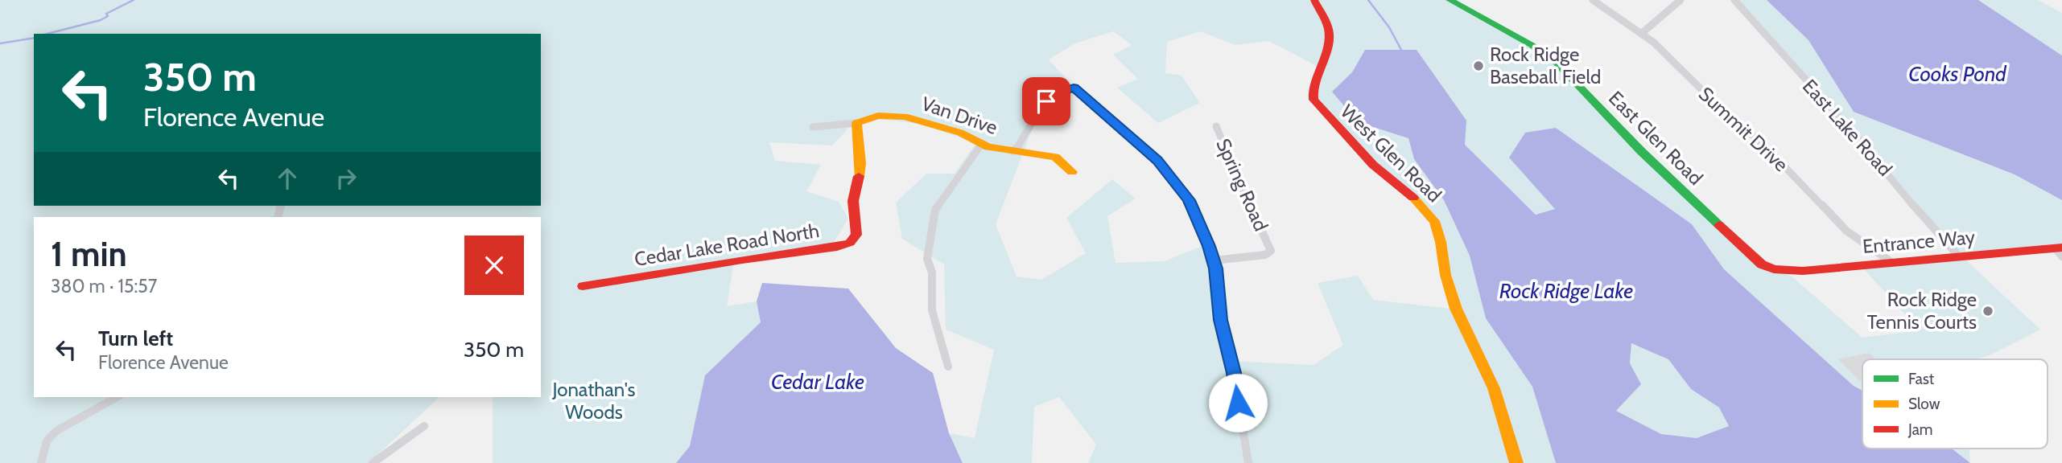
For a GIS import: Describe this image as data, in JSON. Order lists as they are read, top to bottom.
{
  "streets": {
    "street": [
      "Van Drive",
      "East Lake Road",
      "Summit Drive",
      "East Glen Road",
      "West Glen Road",
      "Spring Road",
      "Entrance Way",
      "Cedar Lake Road North"
    ]
  },
  "crossings": [
    ["Van Drive", "Cedar Lake Road North"],
    ["East Lake Road", "Entrance Way"],
    ["Summit Drive", "Entrance Way"],
    ["East Glen Road", "Entrance Way"]
  ],
  "water": ["Cooks Pond", "Rock Ridge Lake", "Cedar Lake"],
  "parks": ["Jonathan's Woods"],
  "places": ["Rock Ridge Baseball Field", "Rock Ridge Tennis Courts"],
  "legend": ["Fast", "Slow", "Jam"],
  "page": {
    "turn": ["350 m", "Florence Avenue"],
    "heading": ["1 min", "380 m · 15:57"],
    "list": [
      {
        "name": "Turn left",
        "note": "Florence Avenue",
        "value": "350 m"
      }
    ]
  }
}
